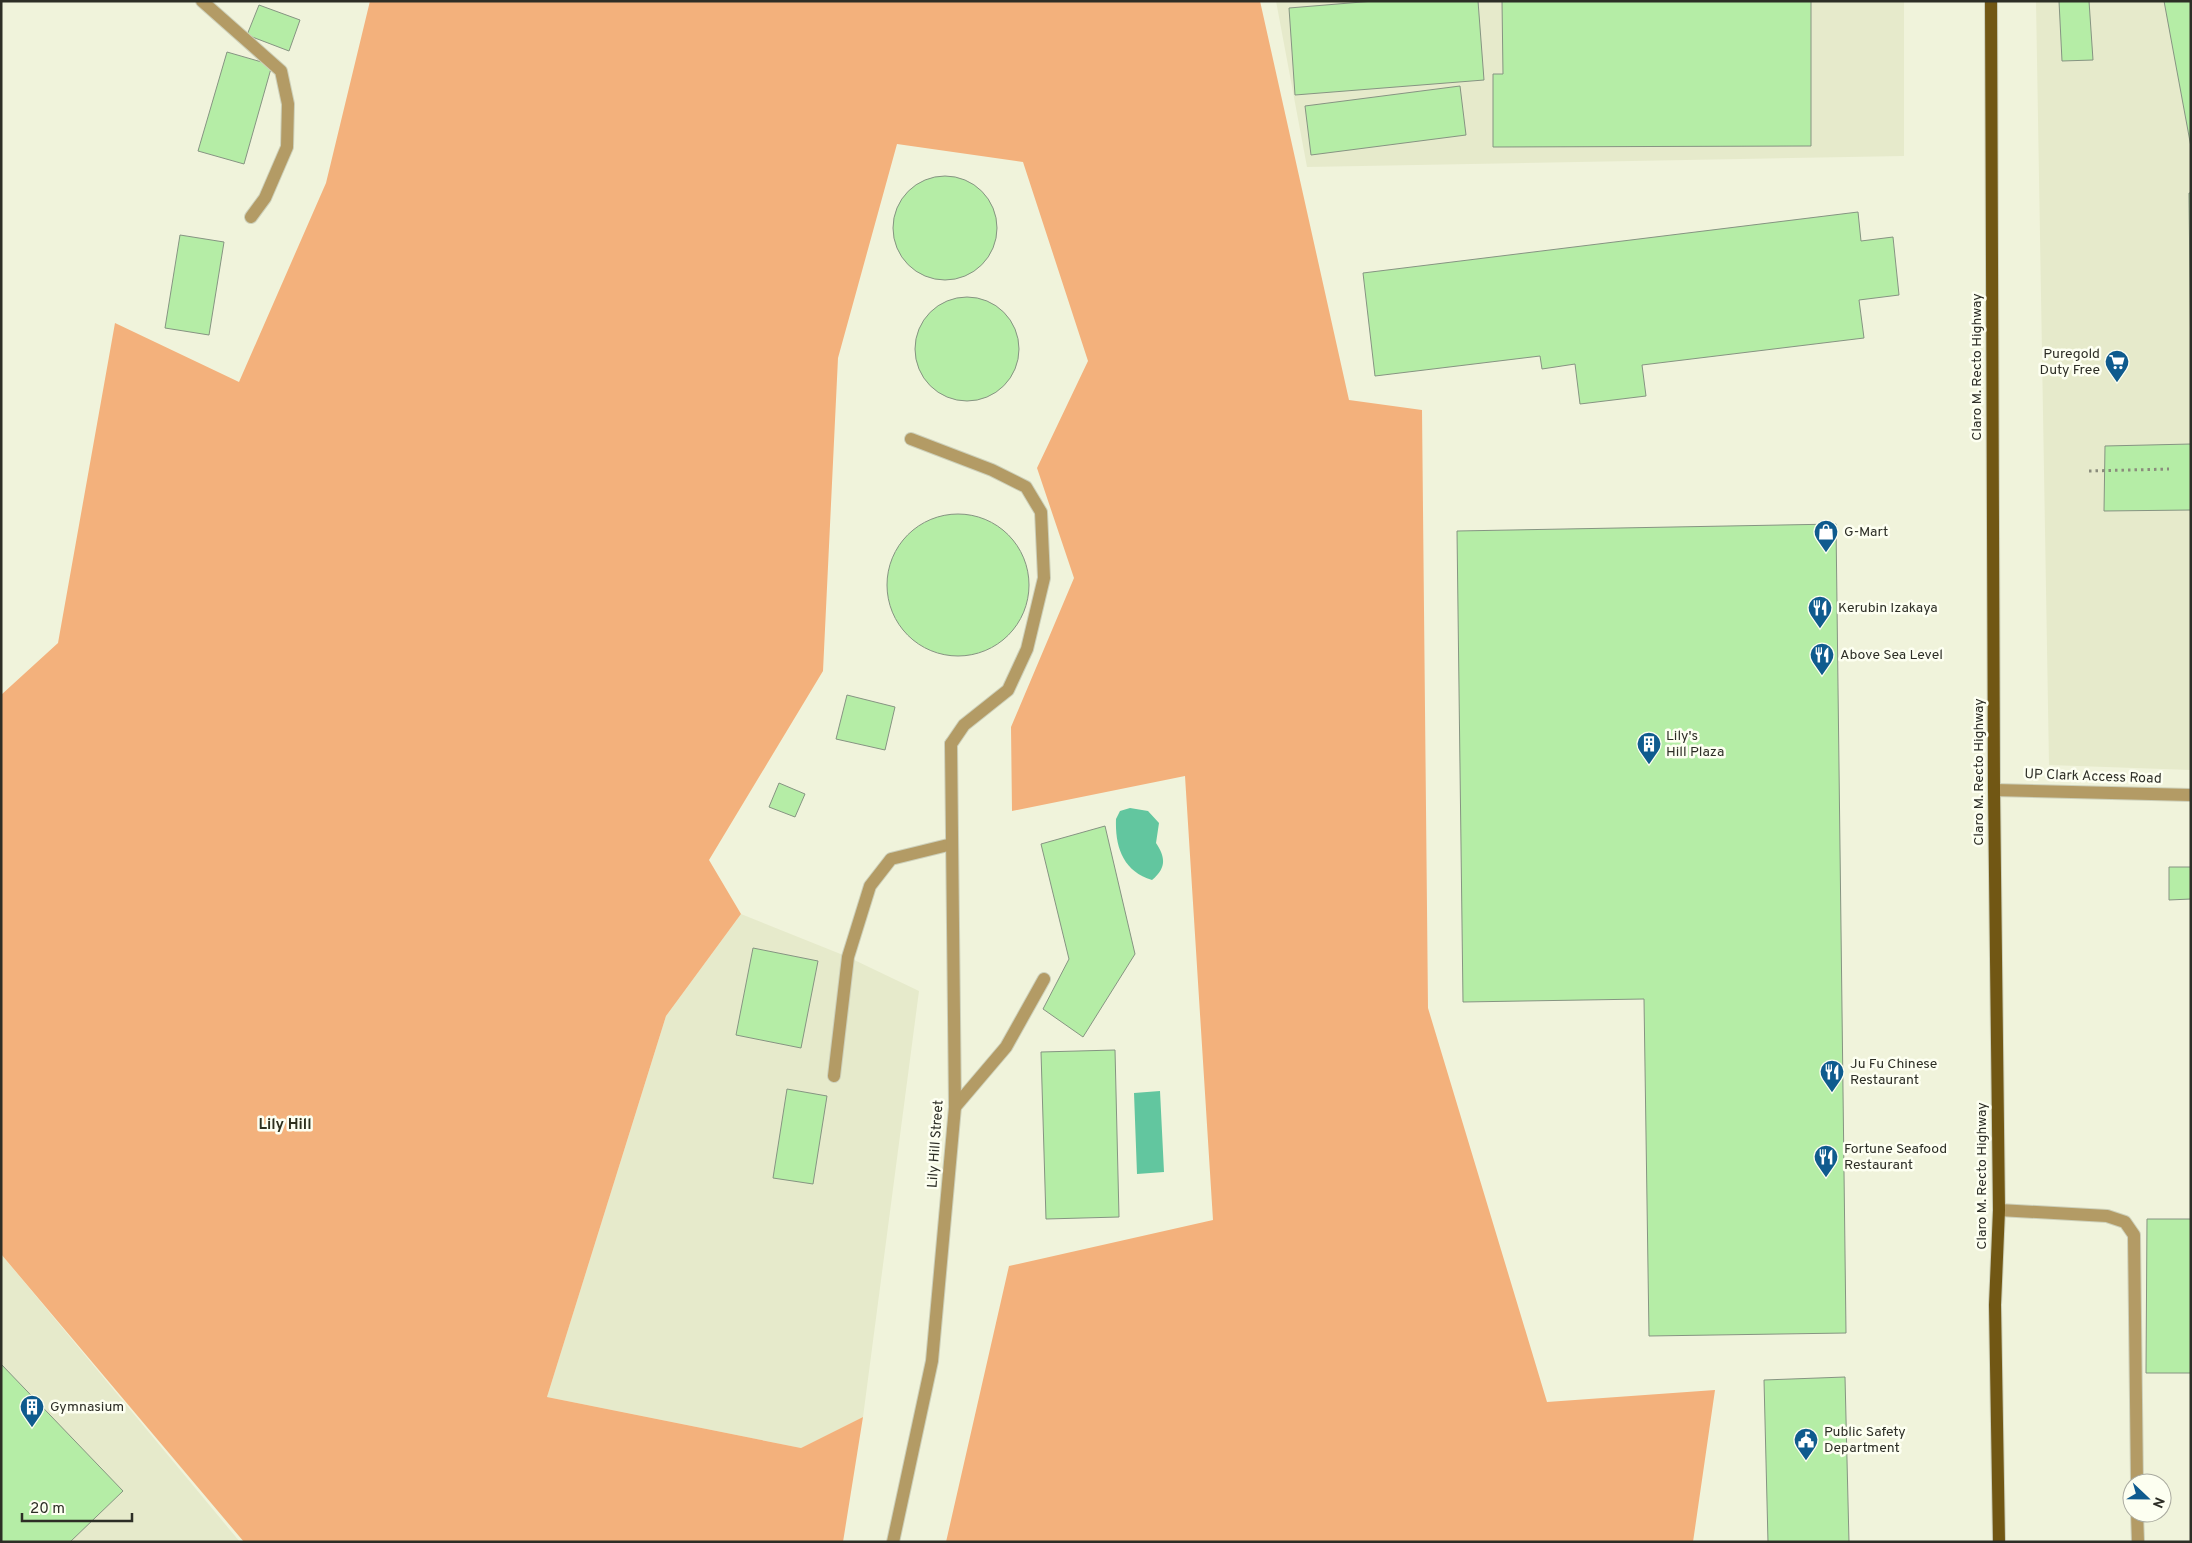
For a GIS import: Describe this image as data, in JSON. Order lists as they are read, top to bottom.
{
  "streets": {
    "main road": ["Claro M. Recto Highway"],
    "street": ["UP Clark Access Road", "Lily Hill Street"]
  },
  "crossings": [
    ["Claro M. Recto Highway", "UP Clark Access Road"]
  ],
  "districts": ["Lily Hill"],
  "places": {
    "supermarket": ["Puregold Duty Free"],
    "shop": ["G-Mart"],
    "restaurant": [
      "Kerubin Izakaya",
      "Above Sea Level",
      "Ju Fu Chinese Restaurant",
      "Fortune Seafood Restaurant"
    ],
    "building": ["Lily's Hill Plaza", "Gymnasium"],
    "public building": ["Public Safety Department"]
  },
  "scale_bar": "20 m",
  "north": "right"
}
